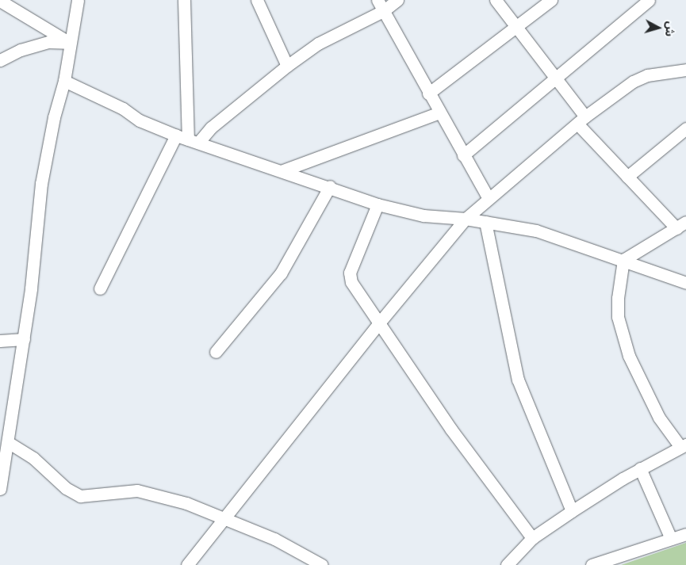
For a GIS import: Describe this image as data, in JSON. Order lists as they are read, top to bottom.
{
  "north": "right"
}
